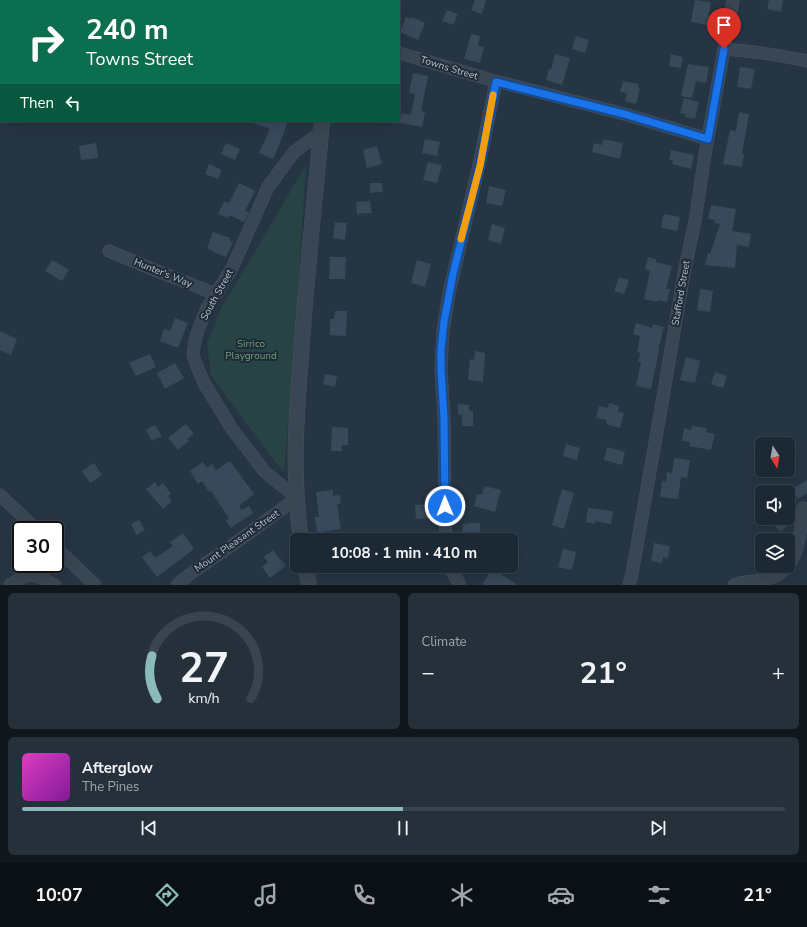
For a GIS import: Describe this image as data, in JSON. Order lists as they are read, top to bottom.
{
  "streets": {
    "street": [
      "Towns Street",
      "Hunter's Way",
      "Stafford Street",
      "South Street",
      "Mount Pleasant Street"
    ]
  },
  "crossings": [
    ["Towns Street", "Stafford Street"],
    ["Hunter's Way", "South Street"],
    ["South Street", "Mount Pleasant Street"]
  ],
  "parks": ["Sirrico Playground"],
  "north": "bottom",
  "page": {
    "turn": ["240 m", "Towns Street"],
    "then": "Then",
    "limit": "30",
    "trip": "10:08 · 1 min · 410 m",
    "tile": "Climate",
    "heat": ["−", "21°", "+"],
    "song": ["Afterglow", "The Pines"],
    "tabs": ["10:07", "21°"],
    "gauge": ["27", "km/h"]
  }
}
